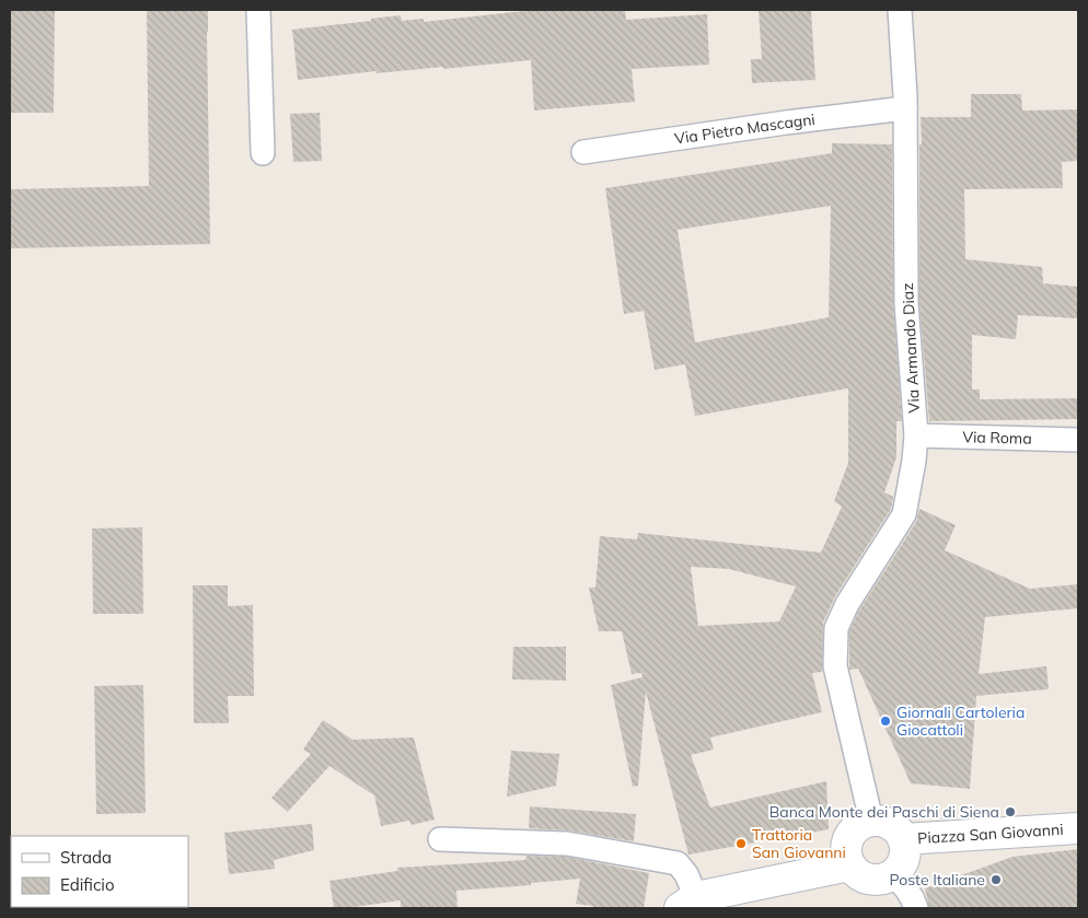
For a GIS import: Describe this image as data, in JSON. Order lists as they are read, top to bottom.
{
  "streets": {
    "street": [
      "Via Pietro Mascagni",
      "Via Armando Diaz",
      "Via Roma",
      "Piazza San Giovanni"
    ]
  },
  "crossings": [
    ["Via Pietro Mascagni", "Via Armando Diaz"],
    ["Via Armando Diaz", "Via Roma"],
    ["Via Armando Diaz", "Piazza San Giovanni"]
  ],
  "places": [
    "Giornali Cartoleria Giocattoli",
    "Banca Monte dei Paschi di Siena",
    "Trattoria San Giovanni",
    "Poste Italiane"
  ],
  "legend": ["Strada", "Edificio"]
}
